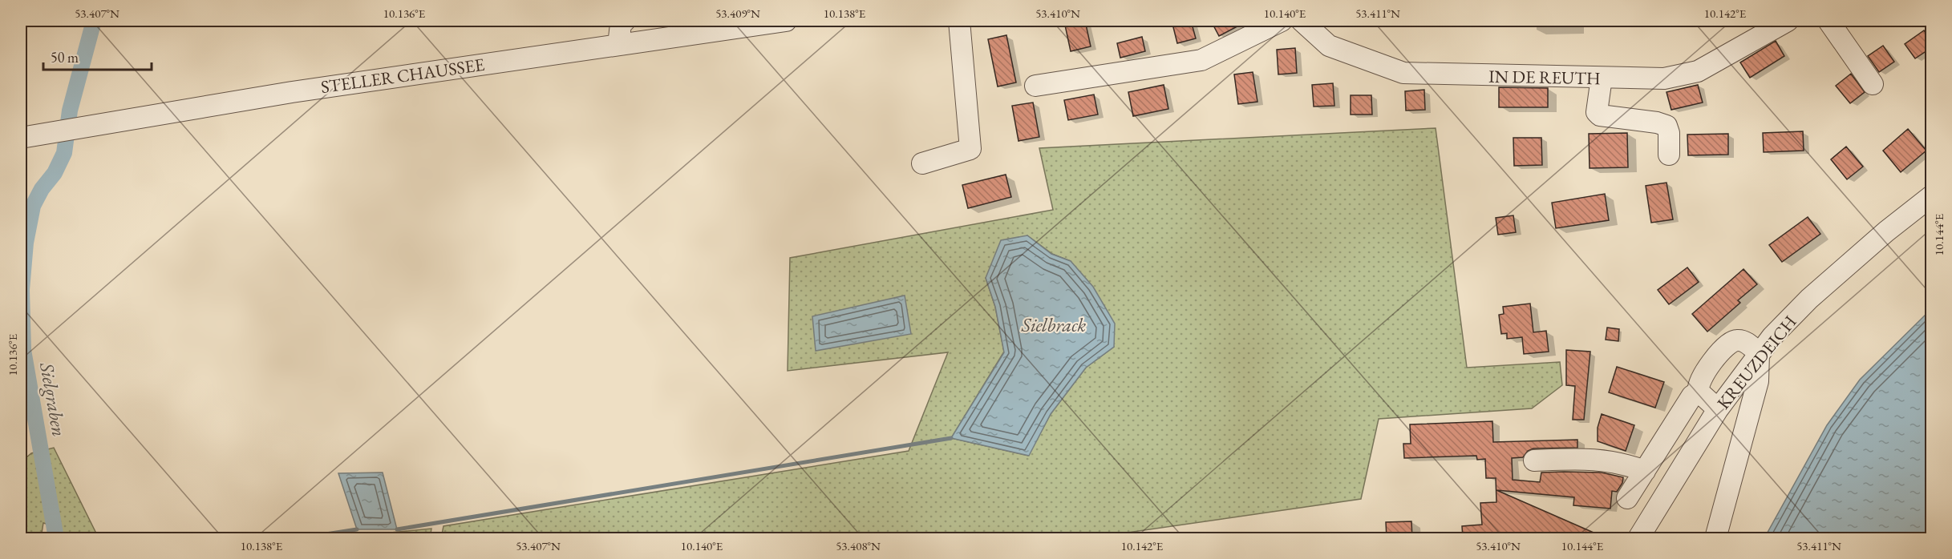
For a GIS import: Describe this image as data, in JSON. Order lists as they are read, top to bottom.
{
  "streets": {
    "street": ["STELLER CHAUSSEE", "IN DE REUTH", "KREUZDEICH"]
  },
  "water": ["Sielbrack", "Sielgraben"],
  "scale_bar": "50 m",
  "coordinates": [
    "53.407°N",
    "10.136°E",
    "53.409°N",
    "10.138°E",
    "53.410°N",
    "10.140°E",
    "53.411°N",
    "10.142°E",
    "10.144°E",
    "53.408°N"
  ]
}
